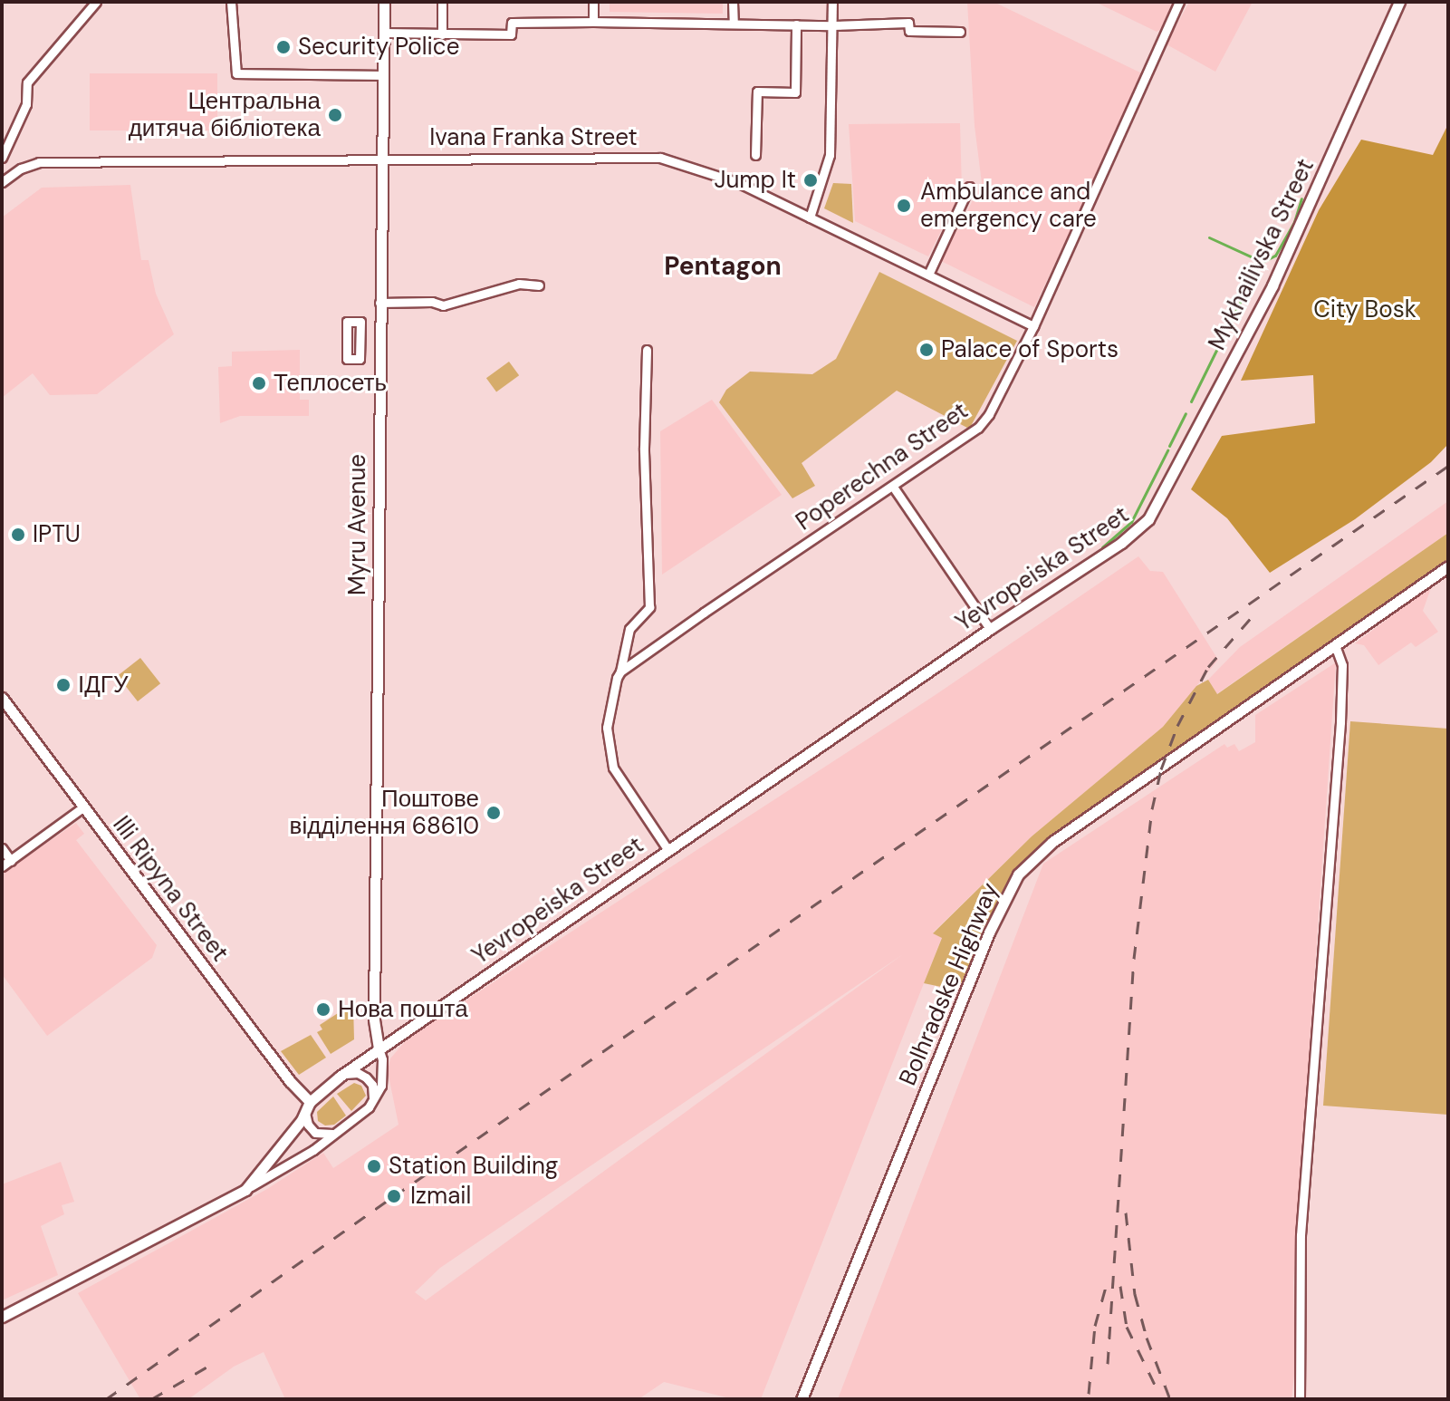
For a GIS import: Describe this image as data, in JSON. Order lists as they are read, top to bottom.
{
  "streets": {
    "main road": [
      "Mykhailivska Street",
      "Myru Avenue",
      "Yevropeiska Street",
      "Illi Ripyna Street",
      "Bolhradske Highway"
    ],
    "street": ["Ivana Franka Street", "Poperechna Street"]
  },
  "crossings": [
    ["Ivana Franka Street", "Poperechna Street"],
    ["Ivana Franka Street", "Myru Avenue"],
    ["Mykhailivska Street", "Yevropeiska Street"],
    ["Myru Avenue", "Yevropeiska Street"],
    ["Yevropeiska Street", "Illi Ripyna Street"]
  ],
  "districts": ["Pentagon"],
  "parks": ["City Bosk"],
  "places": [
    "Security Police",
    "Центральна дитяча бібліотека",
    "Jump It",
    "Ambulance and emergency care",
    "Palace of Sports",
    "Теплосеть",
    "IPTU",
    "ІДГУ",
    "Поштове відділення 68610",
    "Нова пошта",
    "Station Building",
    "Izmail"
  ]
}
